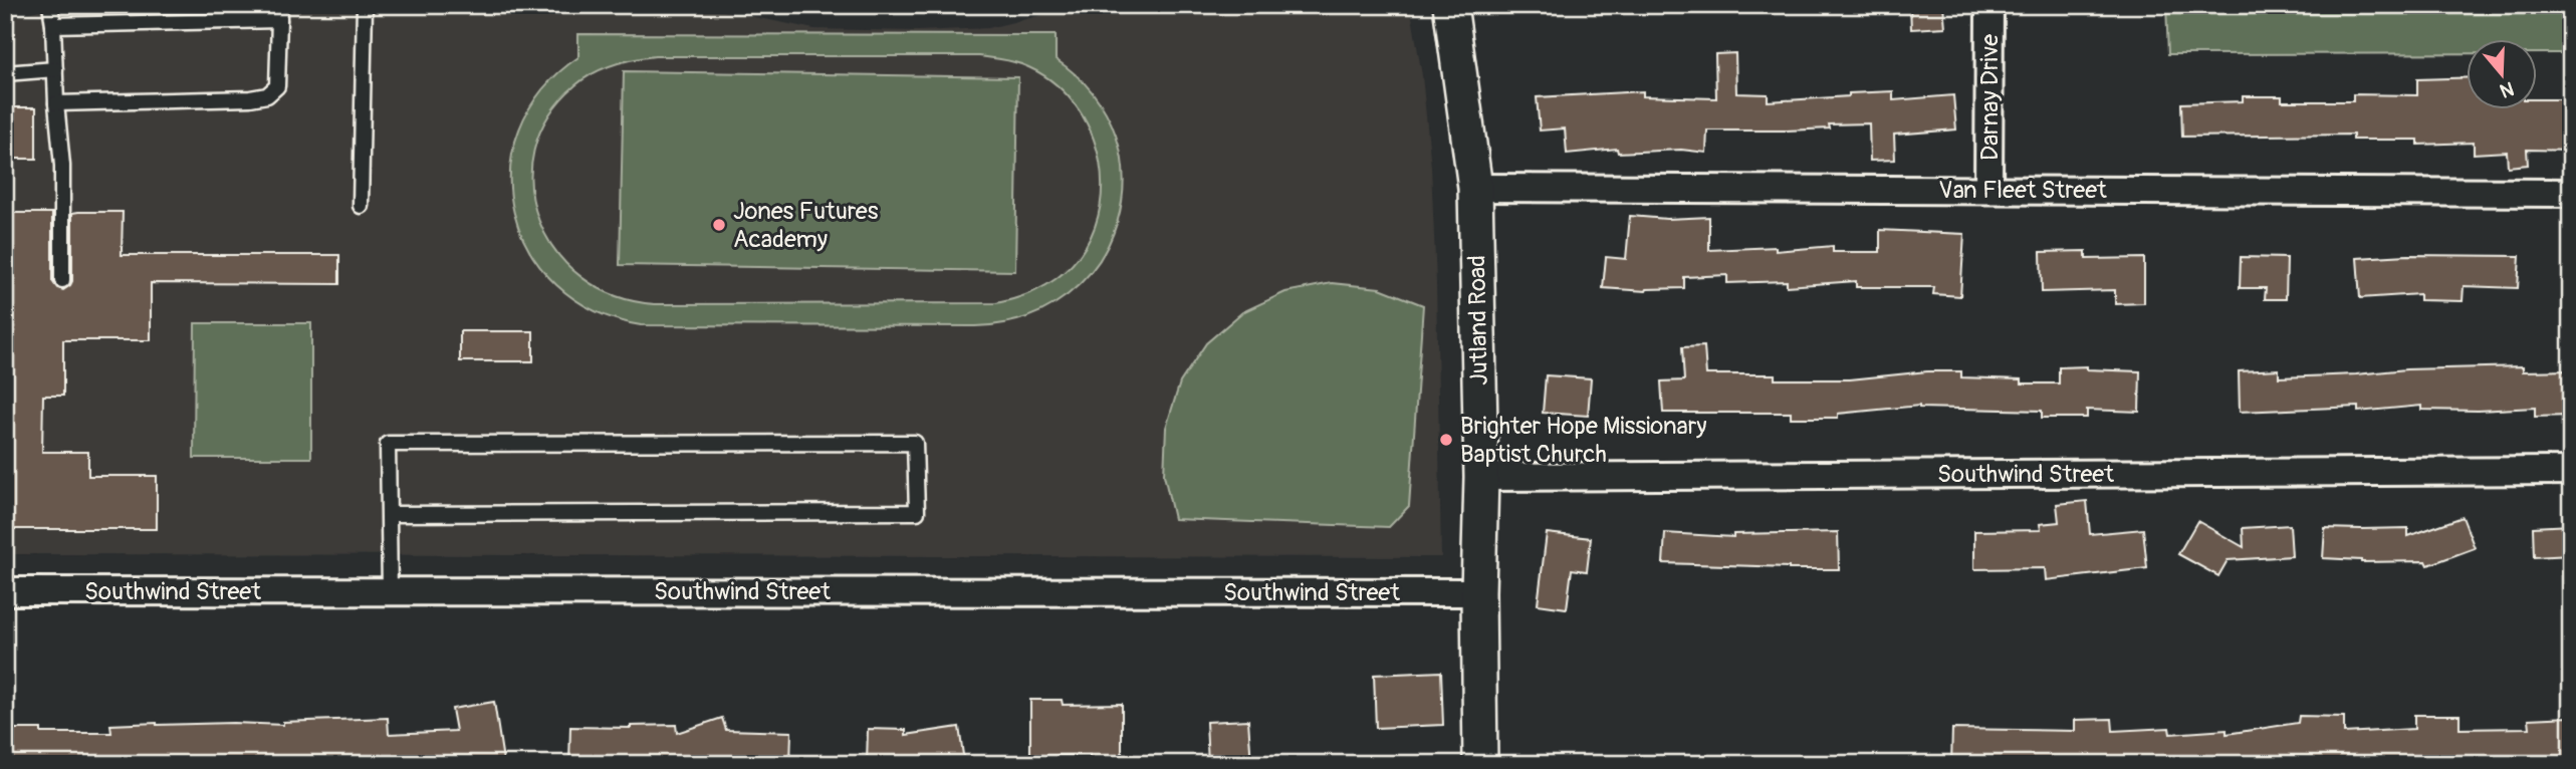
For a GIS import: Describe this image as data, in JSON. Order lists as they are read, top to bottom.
{
  "streets": {
    "street": [
      "Darnay Drive",
      "Van Fleet Street",
      "Jutland Road",
      "Southwind Street"
    ]
  },
  "crossings": [
    ["Darnay Drive", "Van Fleet Street"],
    ["Van Fleet Street", "Jutland Road"],
    ["Jutland Road", "Southwind Street"]
  ],
  "places": ["Jones Futures Academy", "Brighter Hope Missionary Baptist Church"],
  "north": "bottom"
}
